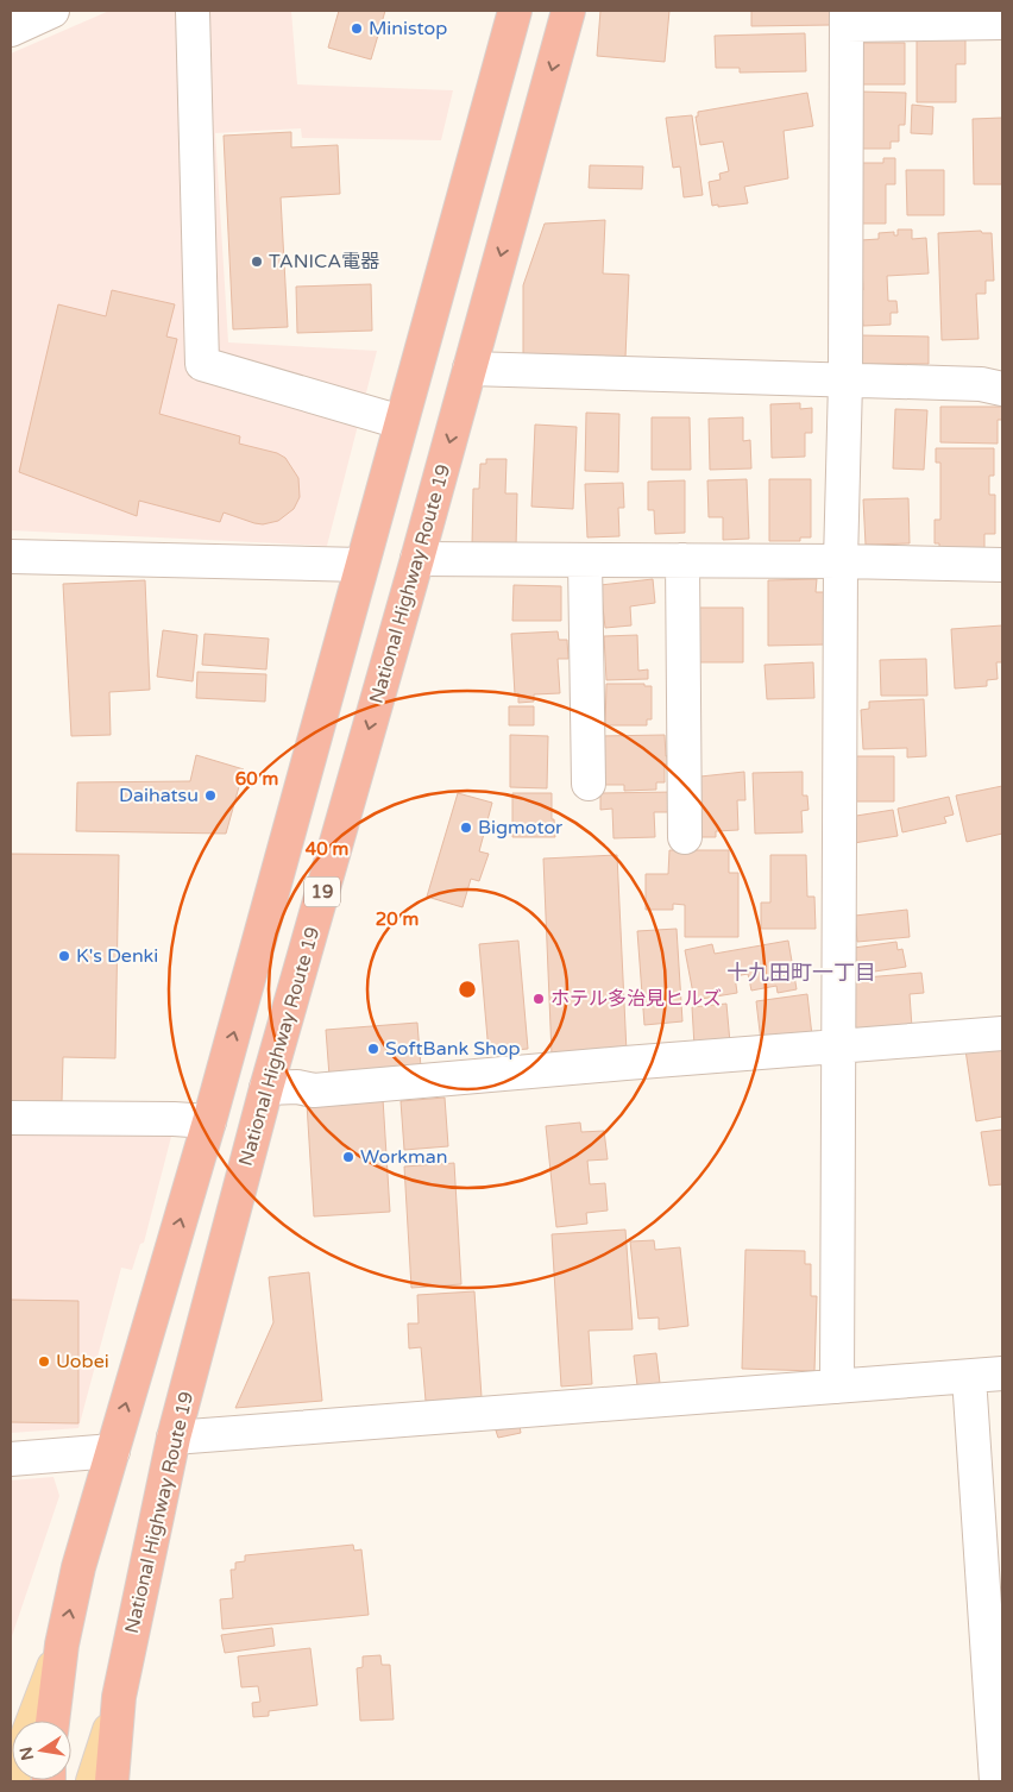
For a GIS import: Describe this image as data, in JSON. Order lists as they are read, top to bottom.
{
  "streets": {
    "highway": ["National Highway Route 19", "19"]
  },
  "districts": ["十九田町一丁目"],
  "places": [
    "Ministop",
    "TANICA電器",
    "Daihatsu",
    "Bigmotor",
    "K's Denki",
    "ホテル多治見ヒルズ",
    "SoftBank Shop",
    "Workman",
    "Uobei"
  ],
  "north": "left",
  "rings": ["60 m", "40 m", "20 m"]
}
